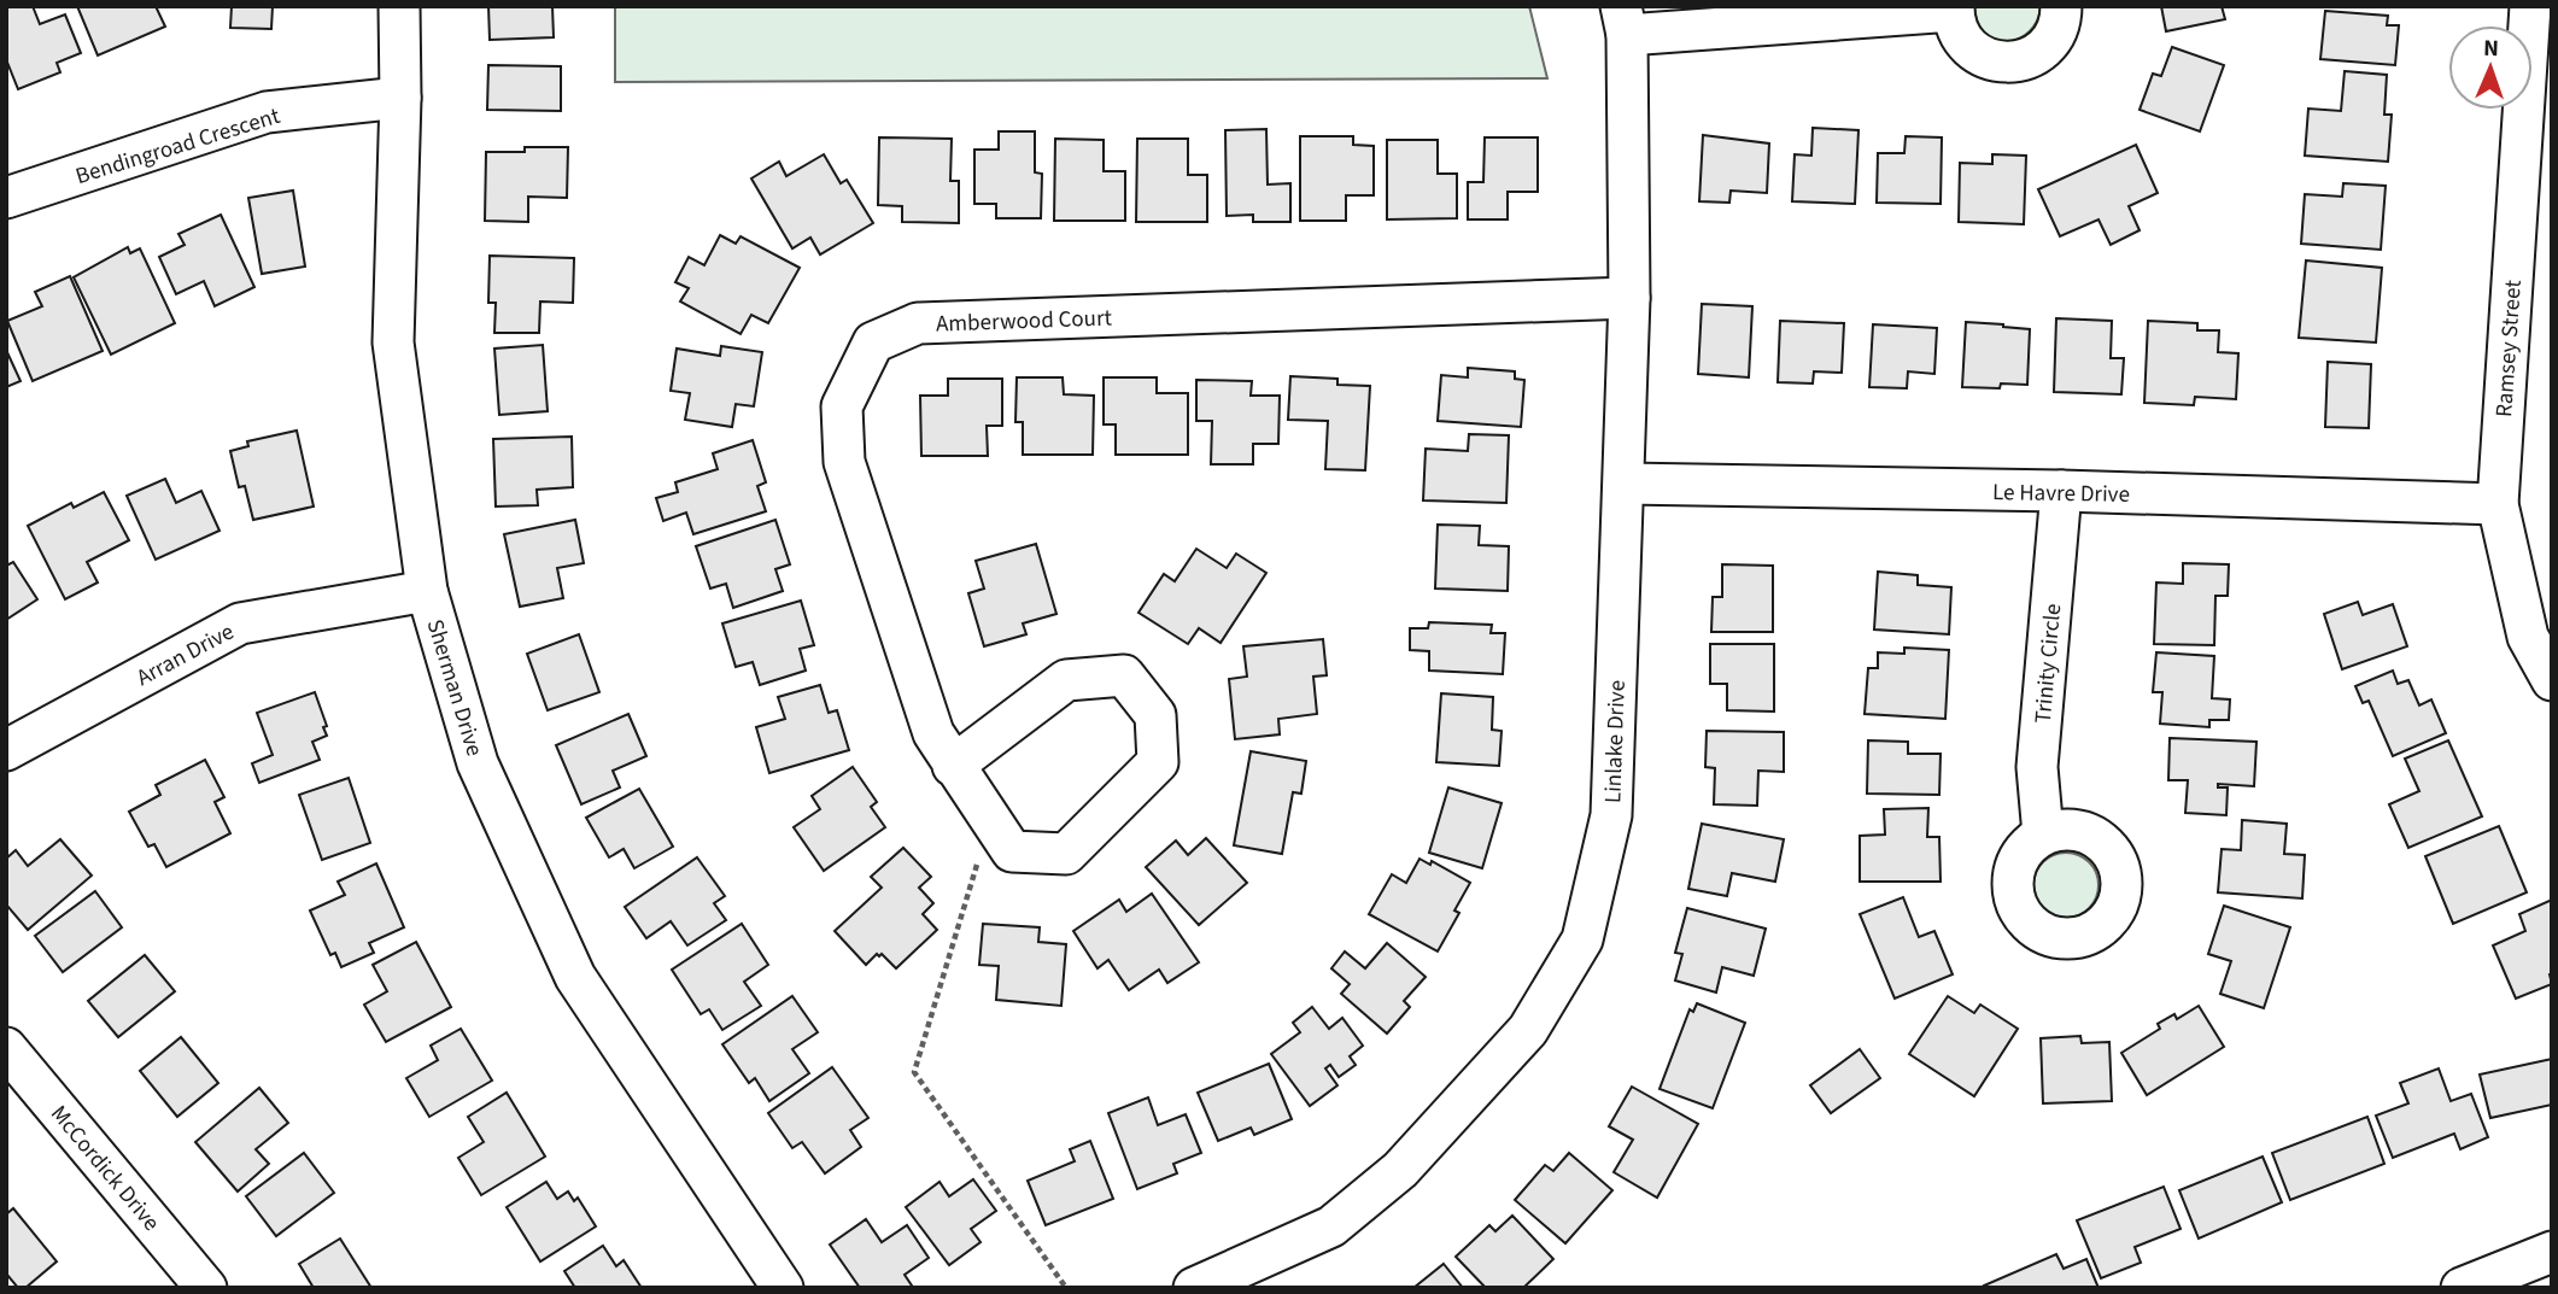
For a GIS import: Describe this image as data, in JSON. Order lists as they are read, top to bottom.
{
  "streets": {
    "street": [
      "Bendingroad Crescent",
      "Amberwood Court",
      "Ramsey Street",
      "Le Havre Drive",
      "Arran Drive",
      "Trinity Circle",
      "Sherman Drive",
      "Linlake Drive",
      "McCordick Drive"
    ]
  },
  "crossings": [
    ["Bendingroad Crescent", "Sherman Drive"],
    ["Amberwood Court", "Linlake Drive"],
    ["Ramsey Street", "Le Havre Drive"],
    ["Le Havre Drive", "Trinity Circle"],
    ["Le Havre Drive", "Linlake Drive"],
    ["Arran Drive", "Sherman Drive"]
  ],
  "north": "top"
}
